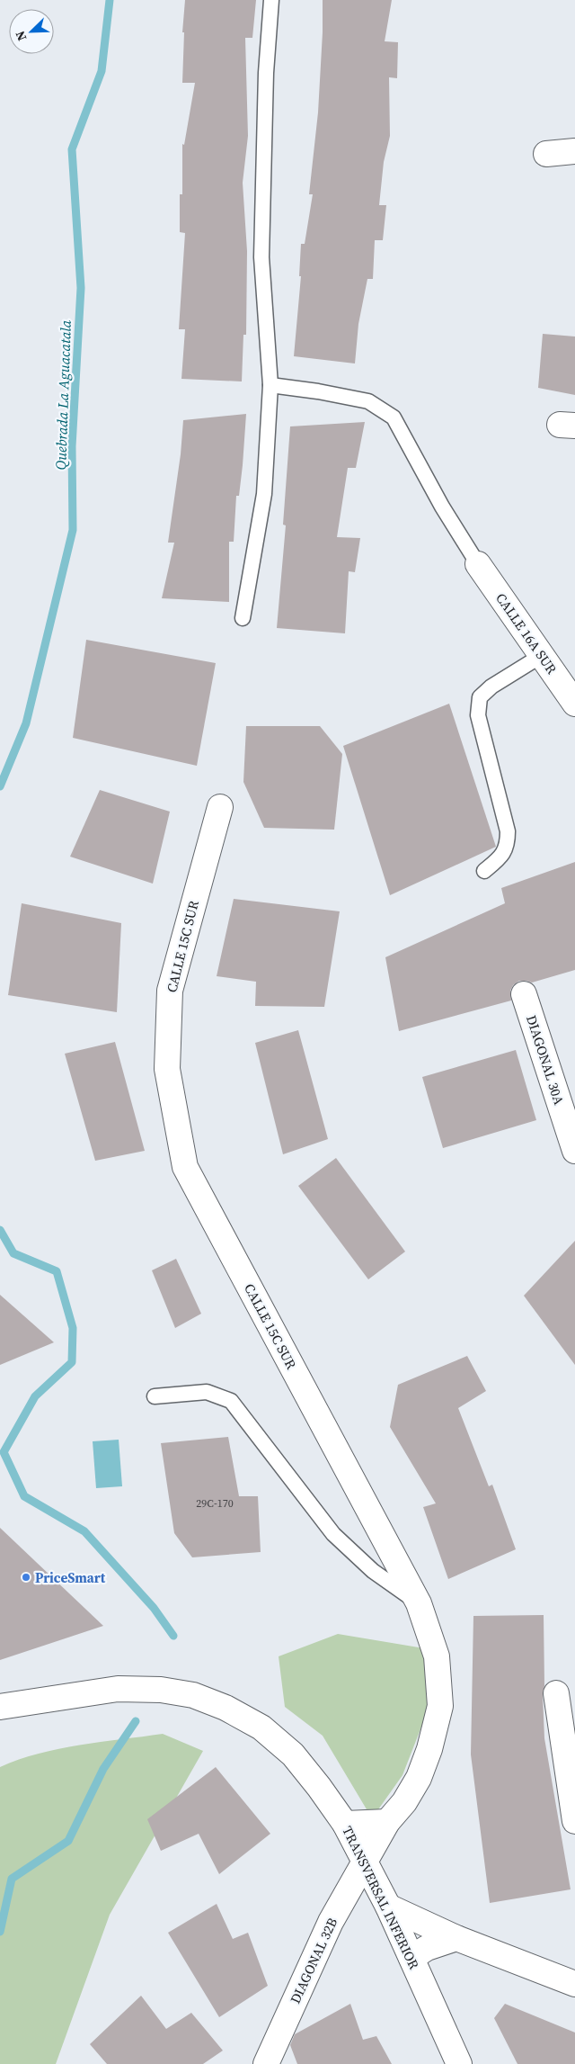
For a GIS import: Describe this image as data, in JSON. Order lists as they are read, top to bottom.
{
  "streets": {
    "street": [
      "CALLE 16A SUR",
      "CALLE 15C SUR",
      "DIAGONAL 30A",
      "TRANSVERSAL INFERIOR",
      "DIAGONAL 32B"
    ]
  },
  "crossings": [
    ["CALLE 15C SUR", "TRANSVERSAL INFERIOR"],
    ["CALLE 15C SUR", "DIAGONAL 32B"],
    ["TRANSVERSAL INFERIOR", "DIAGONAL 32B"]
  ],
  "water": ["Quebrada La Aguacatala"],
  "places": ["PriceSmart"],
  "house_numbers": ["29C-170"],
  "north": "bottom left"
}
